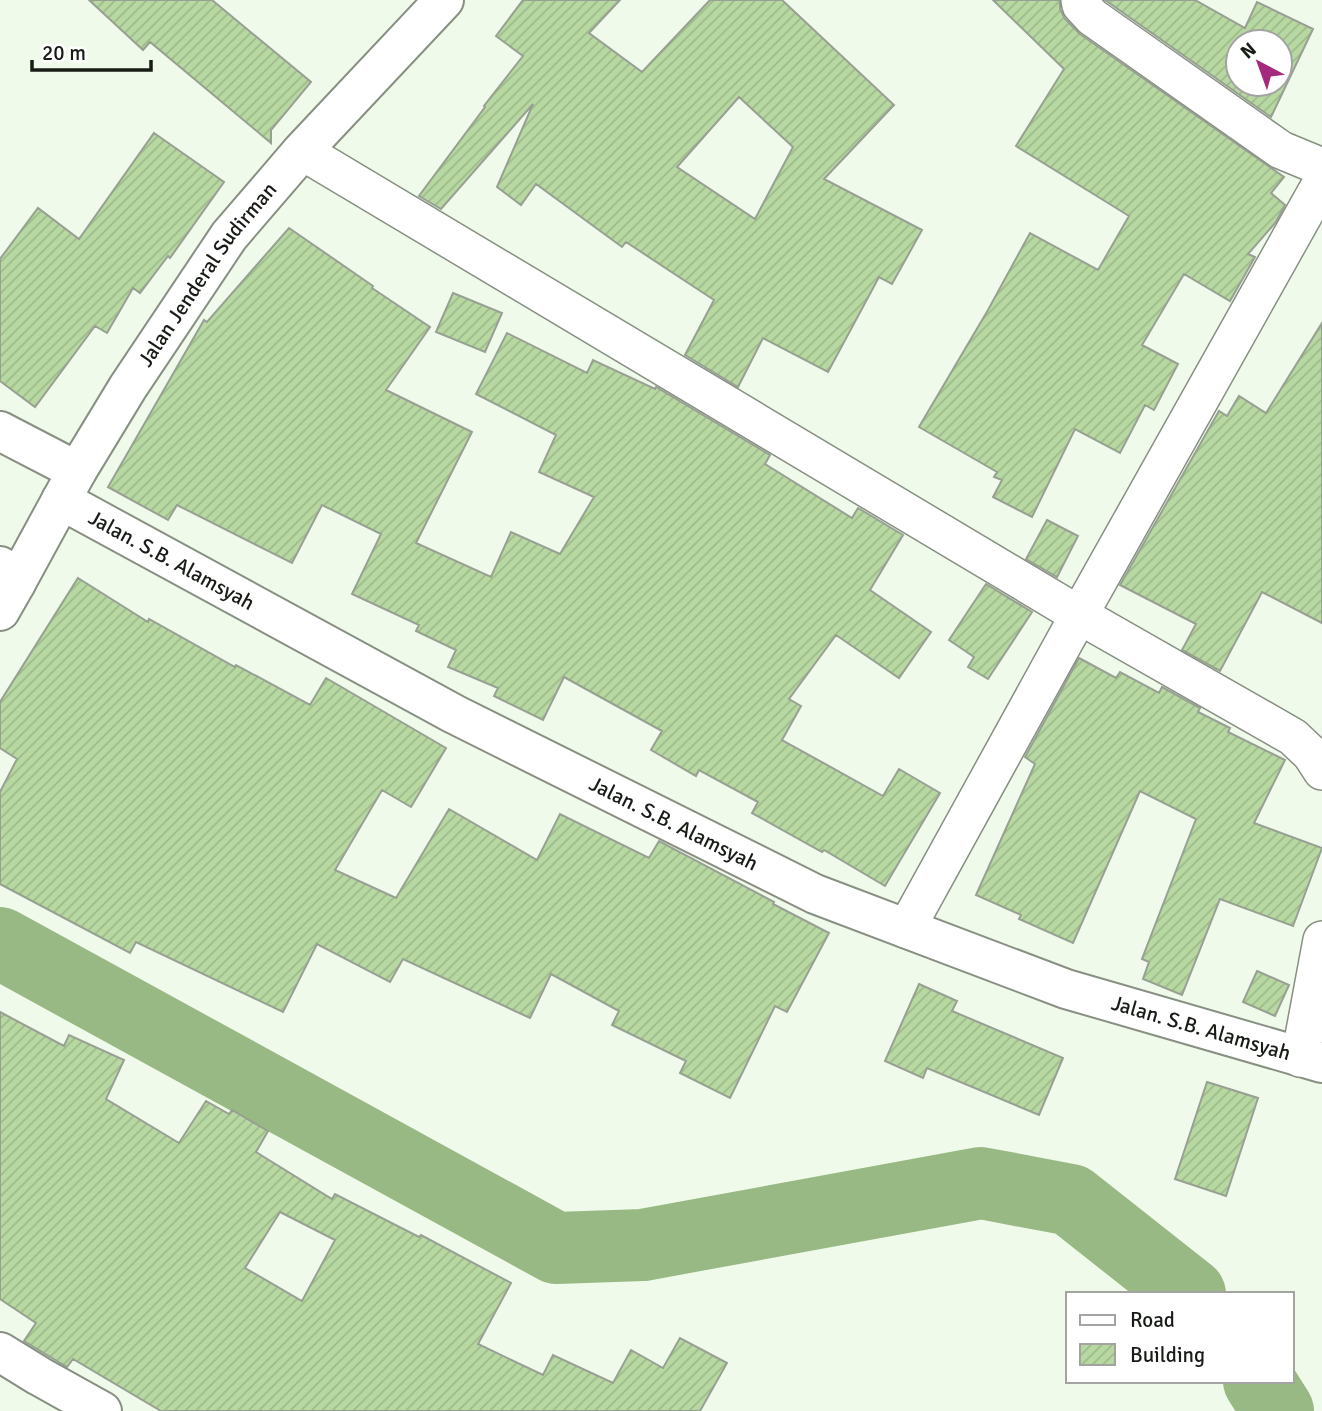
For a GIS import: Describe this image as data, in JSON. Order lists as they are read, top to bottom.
{
  "streets": {
    "street": ["Jalan Jenderal Sudirman", "Jalan. S.B. Alamsyah"]
  },
  "crossings": [
    ["Jalan Jenderal Sudirman", "Jalan. S.B. Alamsyah"]
  ],
  "legend": ["Road", "Building"],
  "scale_bar": "20 m",
  "north": "top left"
}
